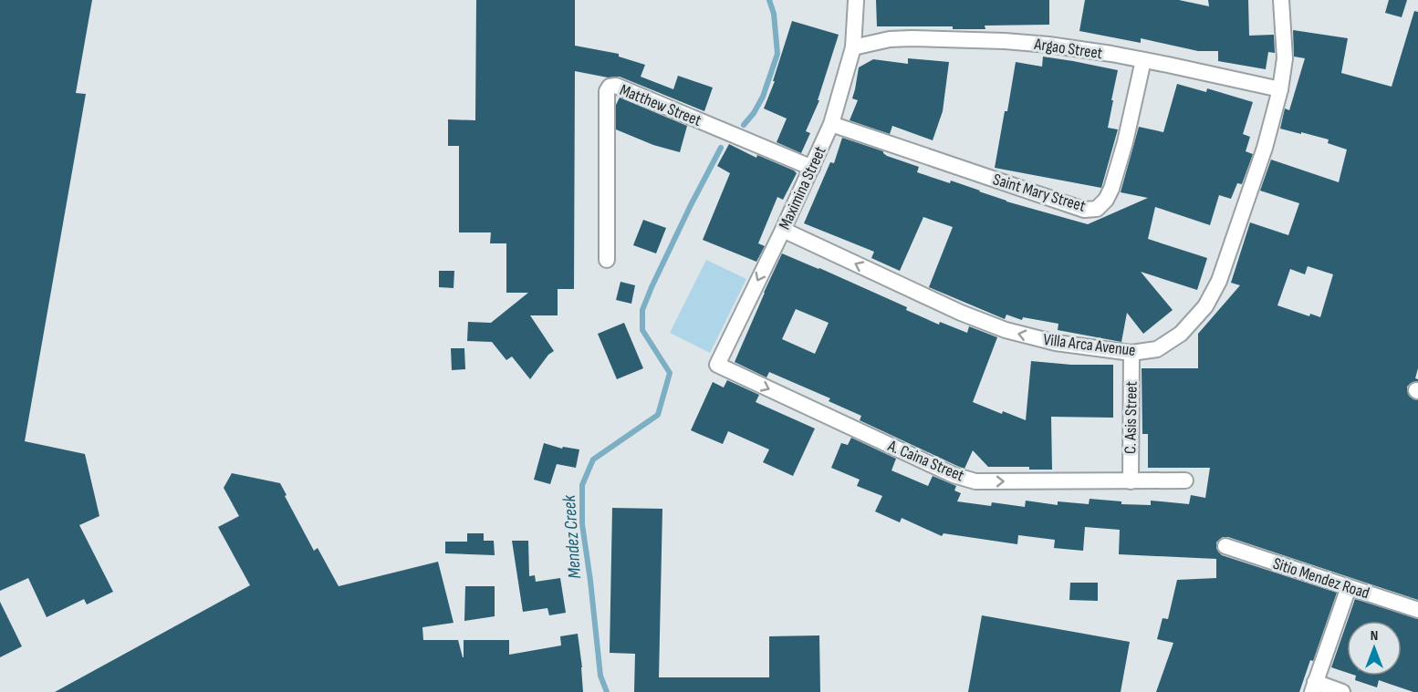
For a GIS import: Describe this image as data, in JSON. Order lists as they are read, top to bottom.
{
  "streets": {
    "street": [
      "Argao Street",
      "Matthew Street",
      "Maximina Street",
      "Saint Mary Street",
      "Villa Arca Avenue",
      "C. Asis Street",
      "A. Caina Street",
      "Sitio Mendez Road"
    ]
  },
  "crossings": [
    ["Argao Street", "Maximina Street"],
    ["Argao Street", "Saint Mary Street"],
    ["Argao Street", "Villa Arca Avenue"],
    ["Matthew Street", "Maximina Street"],
    ["Maximina Street", "Saint Mary Street"],
    ["Maximina Street", "Villa Arca Avenue"],
    ["Maximina Street", "A. Caina Street"],
    ["Villa Arca Avenue", "C. Asis Street"],
    ["C. Asis Street", "A. Caina Street"]
  ],
  "one_way": ["Maximina Street", "Villa Arca Avenue", "A. Caina Street"],
  "water": ["Mendez Creek"],
  "north": "top"
}
